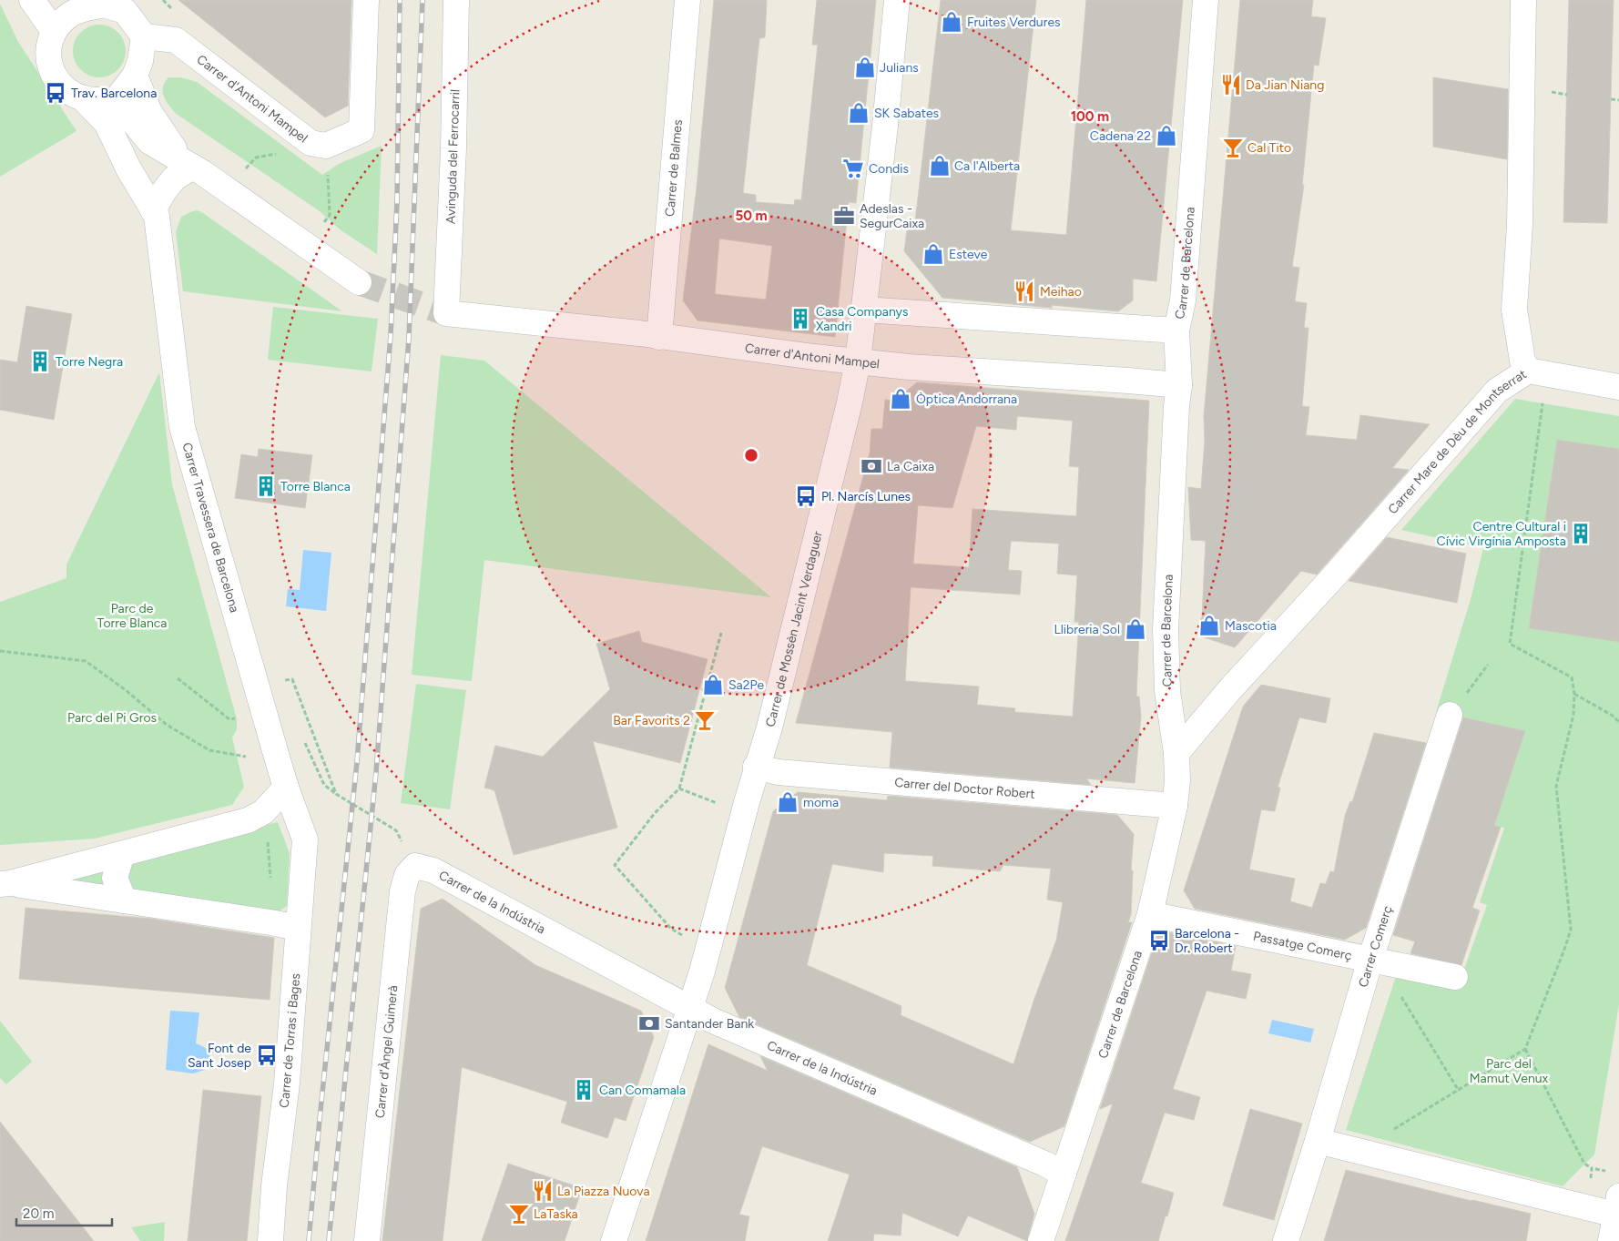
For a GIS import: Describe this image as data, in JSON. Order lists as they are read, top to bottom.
{
  "streets": {
    "street": [
      "Carrer d'Antoni Mampel",
      "Avinguda del Ferrocarril",
      "Carrer de Balmes",
      "Carrer de Barcelona",
      "Carrer Mare de Dèu de Montserrat",
      "Carrer Travessera de Barcelona",
      "Carrer de Mossèn Jacint Verdaguer",
      "Carrer del Doctor Robert",
      "Carrer de la Indústria",
      "Passatge Comerç",
      "Carrer Comerç",
      "Carrer de Torras i Bages",
      "Carrer d'Àngel Guimerà"
    ]
  },
  "crossings": [
    ["Carrer d'Antoni Mampel", "Avinguda del Ferrocarril"],
    ["Carrer d'Antoni Mampel", "Carrer de Balmes"],
    ["Carrer d'Antoni Mampel", "Carrer de Barcelona"],
    ["Carrer d'Antoni Mampel", "Carrer Travessera de Barcelona"],
    ["Carrer d'Antoni Mampel", "Carrer de Mossèn Jacint Verdaguer"],
    ["Carrer de Barcelona", "Carrer Mare de Dèu de Montserrat"],
    ["Carrer de Barcelona", "Carrer del Doctor Robert"],
    ["Carrer de Barcelona", "Carrer de la Indústria"],
    ["Carrer de Barcelona", "Passatge Comerç"],
    ["Carrer Travessera de Barcelona", "Carrer de Torras i Bages"],
    ["Carrer de Mossèn Jacint Verdaguer", "Carrer del Doctor Robert"],
    ["Carrer de Mossèn Jacint Verdaguer", "Carrer de la Indústria"],
    ["Carrer de la Indústria", "Carrer d'Àngel Guimerà"],
    ["Passatge Comerç", "Carrer Comerç"]
  ],
  "parks": ["Parc de Torre Blanca", "Parc del Pi Gros", "Parc del Mamut Venux"],
  "places": {
    "shop": [
      "Fruites Verdures",
      "Julians",
      "SK Sabates",
      "Cadena 22",
      "Ca l'Alberta",
      "Esteve",
      "Òptica Andorrana",
      "Mascotia",
      "Llibreria Sol",
      "Sa2Pe",
      "moma"
    ],
    "restaurant": ["Da Jian Niang", "Meihao", "La Piazza Nuova"],
    "bus stop": [
      "Trav. Barcelona",
      "Pl. Narcís Lunes",
      "Barcelona - Dr. Robert",
      "Font de Sant Josep"
    ],
    "bar": ["Cal Tito", "Bar Favorits 2", "LaTaska"],
    "supermarket": ["Condis"],
    "office": ["Adeslas - SegurCaixa"],
    "building": [
      "Casa Companys Xandri",
      "Torre Negra",
      "Torre Blanca",
      "Centre Cultural i Cívic Virgínia Amposta",
      "Can Comamala"
    ],
    "bank": ["La Caixa", "Santander Bank"]
  },
  "scale_bar": "20 m",
  "rings": ["100 m", "50 m"]
}
